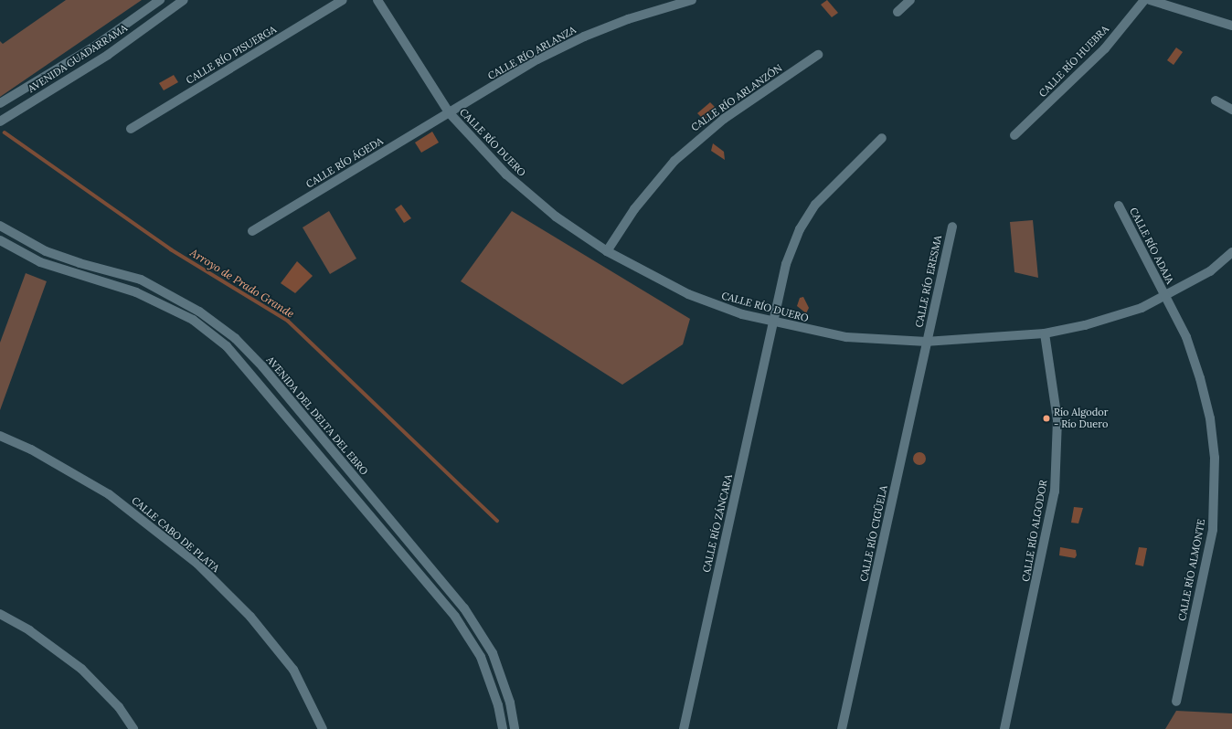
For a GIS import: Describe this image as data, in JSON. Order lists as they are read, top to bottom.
{
  "streets": {
    "street": [
      "CALLE RÍO ARLANZA",
      "CALLE RÍO PISUERGA",
      "AVENIDA GUADARRAMA",
      "CALLE RÍO HUEBRA",
      "CALLE RÍO ARLANZÓN",
      "CALLE RÍO DUERO",
      "CALLE RÍO ÁGEDA",
      "CALLE RÍO ADAJA",
      "CALLE RÍO ERESMA",
      "AVENIDA DEL DELTA DEL EBRO",
      "CALLE RÍO ZÁNCARA",
      "CALLE RÍO ALGODOR",
      "CALLE RÍO CIGÜELA",
      "CALLE CABO DE PLATA",
      "CALLE RÍO ALMONTE"
    ]
  },
  "crossings": [
    ["CALLE RÍO ARLANZA", "CALLE RÍO DUERO"],
    ["CALLE RÍO ARLANZA", "CALLE RÍO ÁGEDA"],
    ["CALLE RÍO ARLANZÓN", "CALLE RÍO DUERO"],
    ["CALLE RÍO DUERO", "CALLE RÍO ÁGEDA"],
    ["CALLE RÍO DUERO", "CALLE RÍO ADAJA"],
    ["CALLE RÍO DUERO", "CALLE RÍO ERESMA"],
    ["CALLE RÍO DUERO", "CALLE RÍO ZÁNCARA"],
    ["CALLE RÍO DUERO", "CALLE RÍO ALGODOR"],
    ["CALLE RÍO DUERO", "CALLE RÍO CIGÜELA"],
    ["CALLE RÍO DUERO", "CALLE RÍO ALMONTE"],
    ["CALLE RÍO ADAJA", "CALLE RÍO ALMONTE"],
    ["CALLE RÍO ERESMA", "CALLE RÍO CIGÜELA"]
  ],
  "water": ["Arroyo de Prado Grande"],
  "places": ["Río Algodor - Río Duero"]
}
